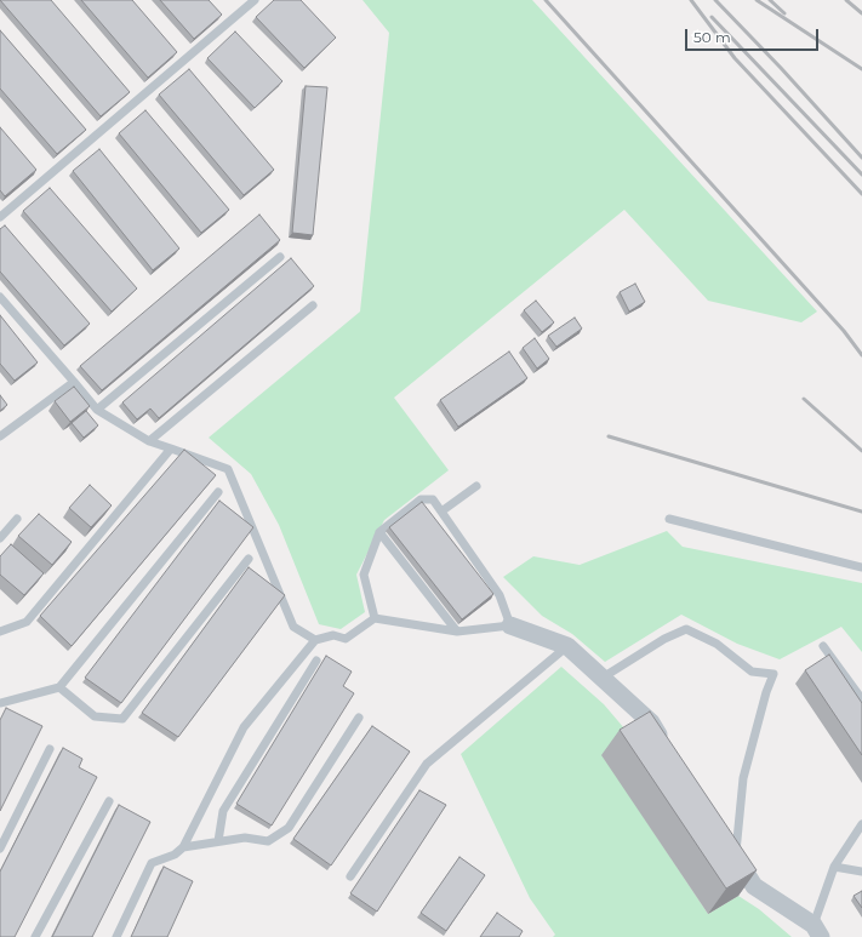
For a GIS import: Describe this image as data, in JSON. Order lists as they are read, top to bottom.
{
  "scale_bar": "50 m"
}
